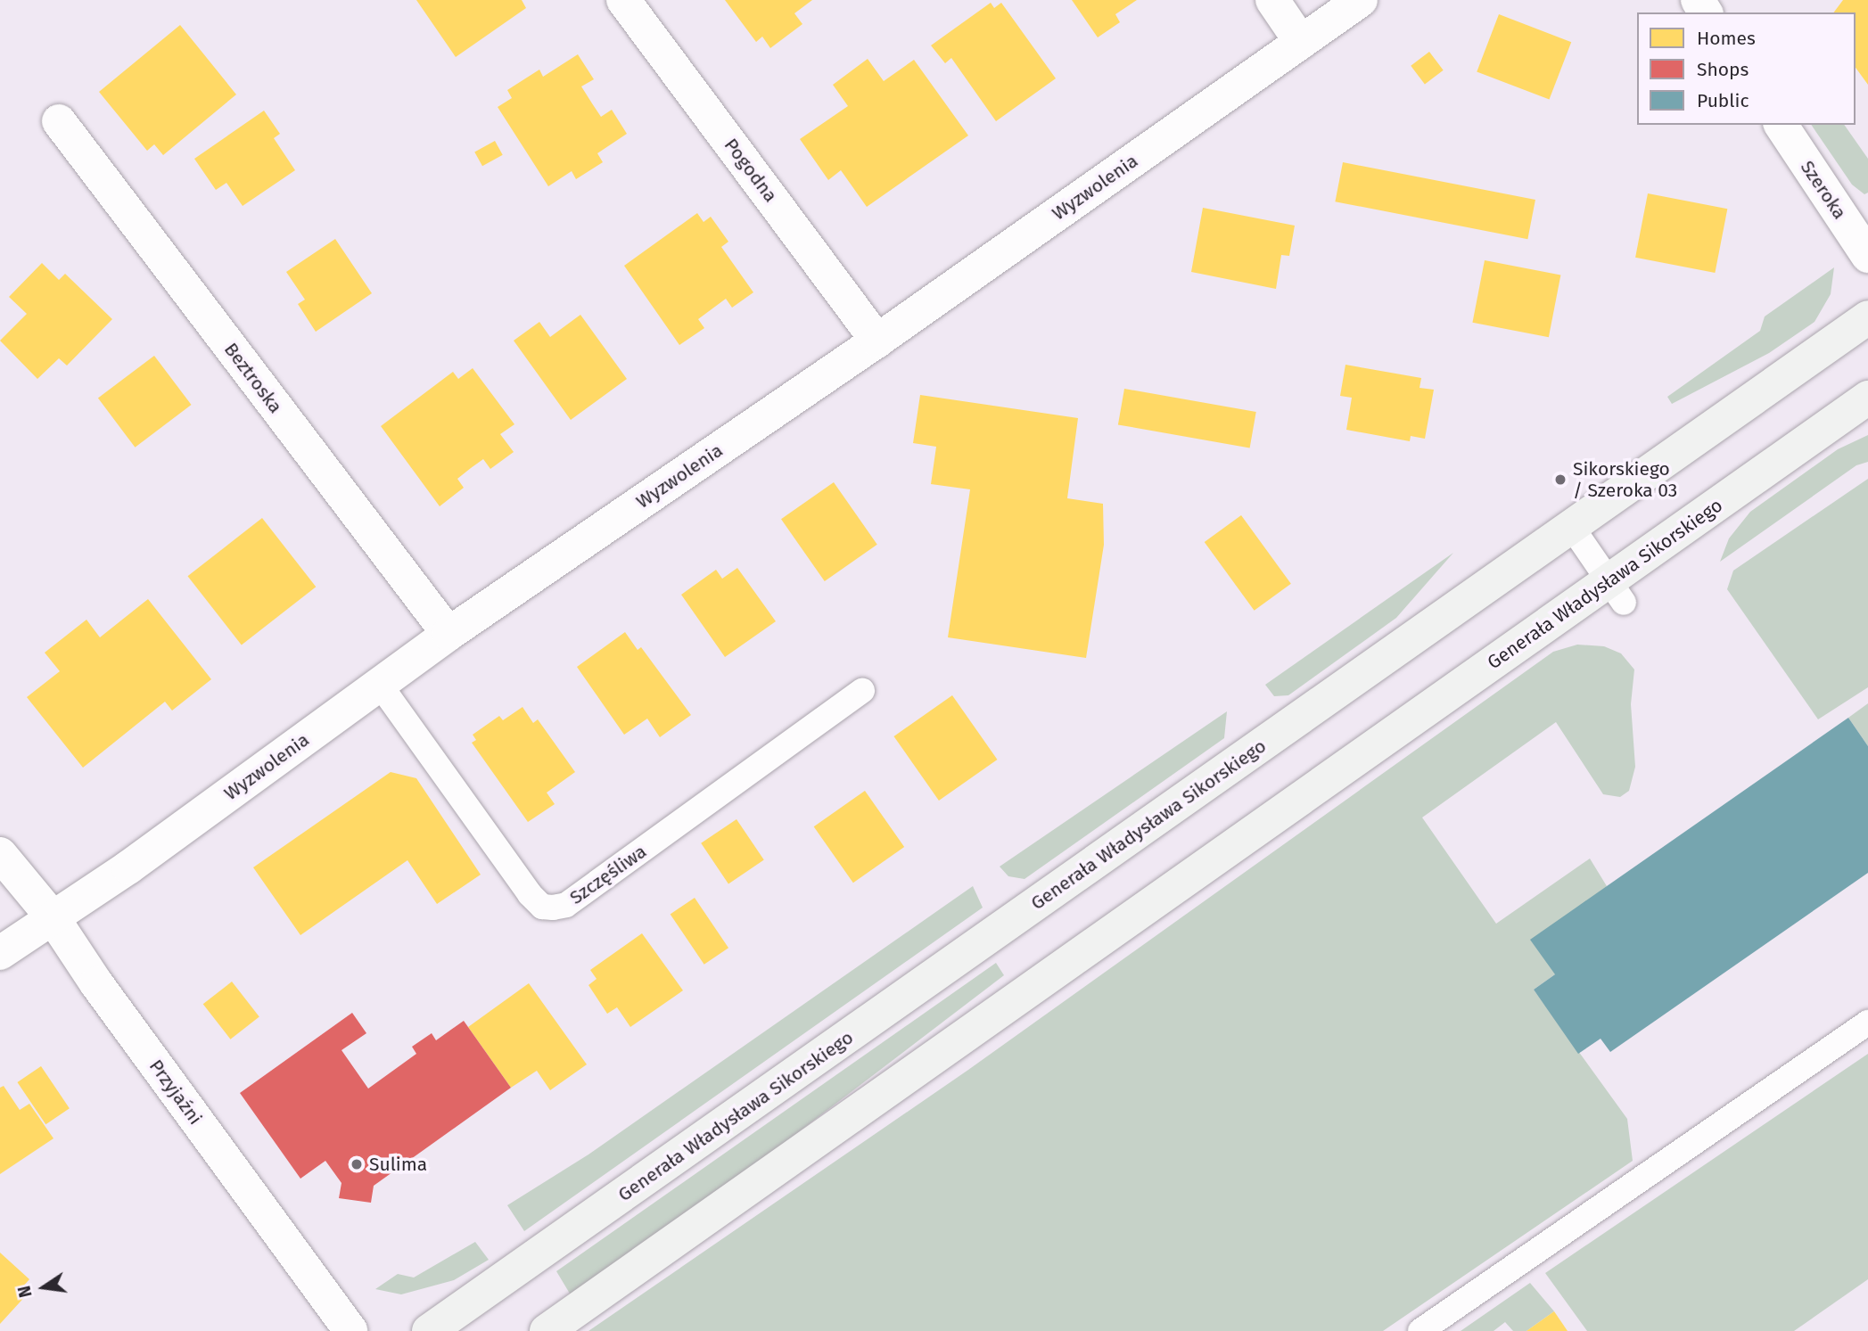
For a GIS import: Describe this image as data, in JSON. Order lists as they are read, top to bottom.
{
  "streets": {
    "main road": ["Generała Władysława Sikorskiego"],
    "street": [
      "Pogodna",
      "Wyzwolenia",
      "Szeroka",
      "Beztroska",
      "Przyjaźni"
    ],
    "lane": ["Szczęśliwa"]
  },
  "crossings": [
    ["Pogodna", "Wyzwolenia"],
    ["Wyzwolenia", "Beztroska"],
    ["Wyzwolenia", "Szczęśliwa"],
    ["Wyzwolenia", "Przyjaźni"]
  ],
  "places": ["Sikorskiego / Szeroka 03", "Sulima"],
  "legend": ["Homes", "Shops", "Public"],
  "north": "left"
}
